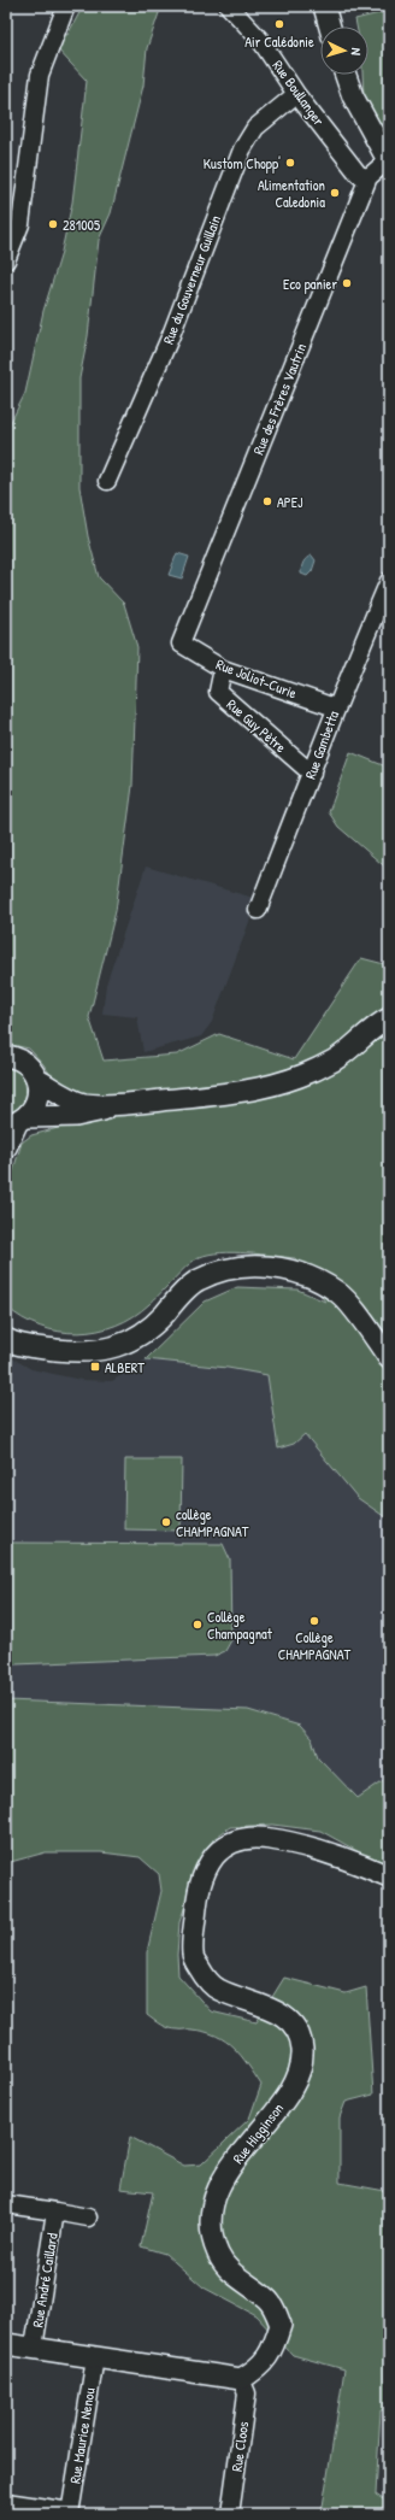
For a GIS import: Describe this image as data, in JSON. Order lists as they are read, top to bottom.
{
  "streets": {
    "street": [
      "Rue Boullanger",
      "Rue du Gouverneur Guillain",
      "Rue des Frères Vautrin",
      "Rue Joliot-Curie",
      "Rue Guy Pètre",
      "Rue Gambetta",
      "Rue Higginson",
      "Rue André Caillard",
      "Rue Maurice Nenou",
      "Rue Cloos"
    ]
  },
  "crossings": [
    ["Rue Boullanger", "Rue du Gouverneur Guillain"],
    ["Rue Boullanger", "Rue des Frères Vautrin"],
    ["Rue des Frères Vautrin", "Rue Joliot-Curie"],
    ["Rue Joliot-Curie", "Rue Guy Pètre"],
    ["Rue Joliot-Curie", "Rue Gambetta"],
    ["Rue Guy Pètre", "Rue Gambetta"],
    ["Rue Higginson", "Rue Cloos"]
  ],
  "places": {
    "other": [
      "Air Calédonie",
      "Kustom Chopp'",
      "Alimentation Caledonia",
      "281005",
      "Eco panier",
      "APEJ",
      "collège CHAMPAGNAT",
      "Collège CHAMPAGNAT",
      "Collège Champagnat"
    ],
    "transit": ["ALBERT"]
  },
  "north": "right"
}
